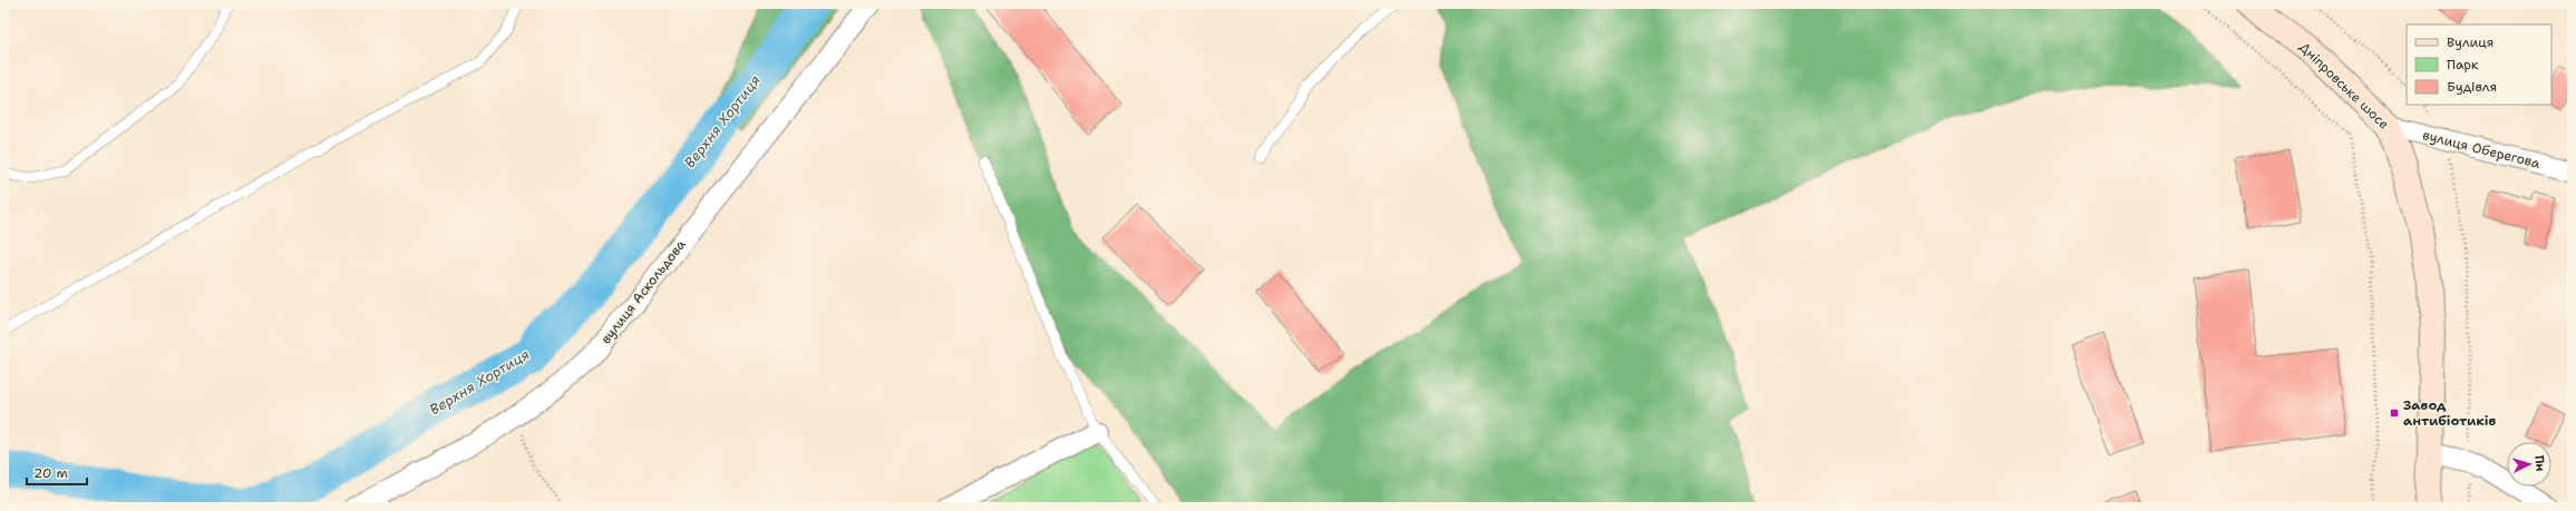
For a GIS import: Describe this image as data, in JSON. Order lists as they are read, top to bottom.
{
  "streets": {
    "street": ["Дніпровське шосе", "вулиця Оберегова", "вулиця Аскольдова"]
  },
  "crossings": [
    ["Дніпровське шосе", "вулиця Оберегова"]
  ],
  "water": ["Верхня Хортиця"],
  "places": {
    "transit": ["Завод антибіотиків"]
  },
  "legend": ["Вулиця", "Парк", "Будівля"],
  "scale_bar": "20 m",
  "north": "right"
}
